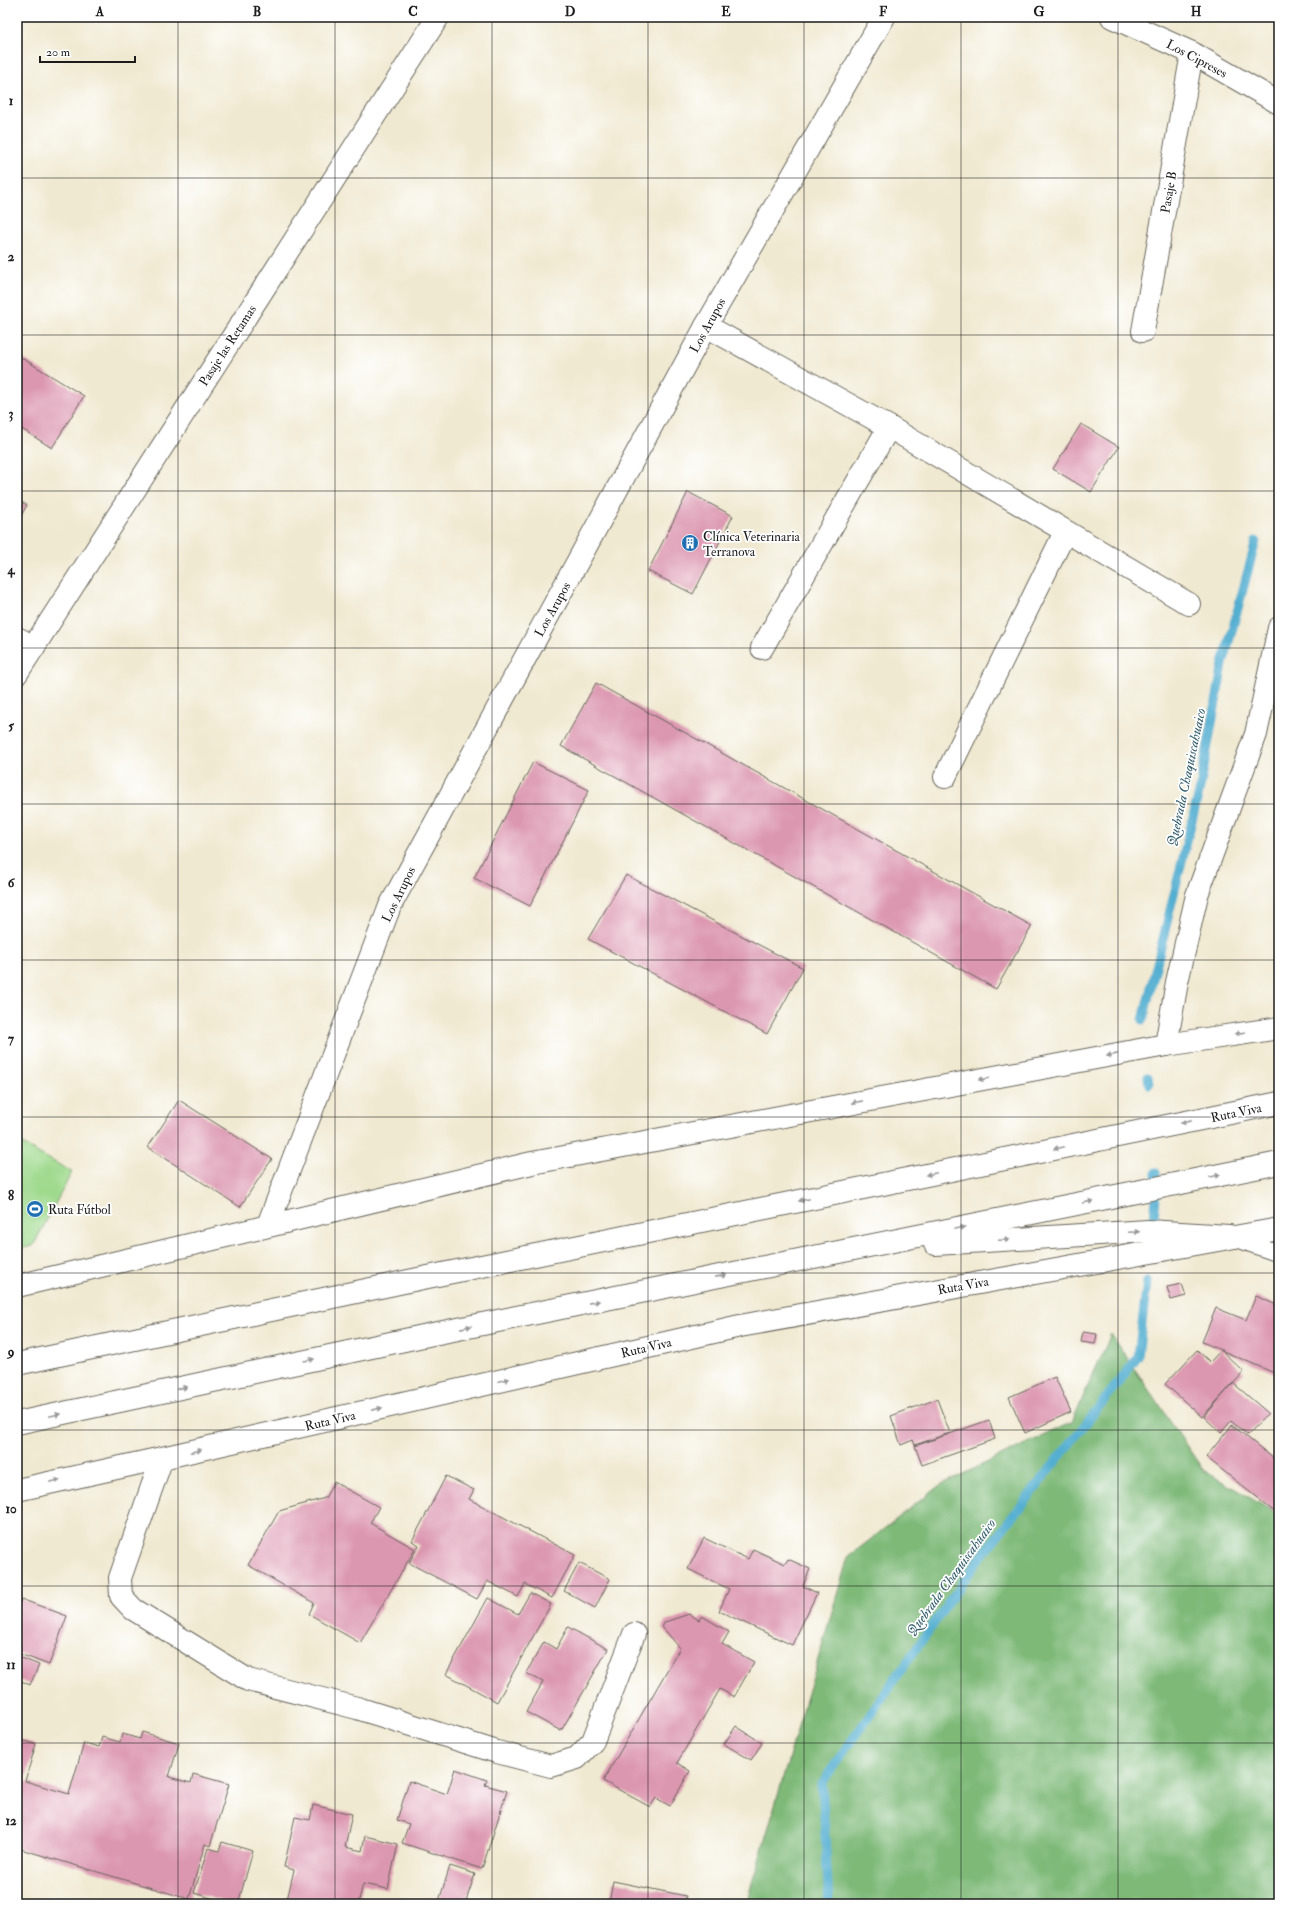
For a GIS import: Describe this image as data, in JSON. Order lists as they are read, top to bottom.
{
  "streets": {
    "main road": [
      "Los Cipreses",
      "Pasaje B",
      "Los Arupos",
      "Pasaje las Retamas",
      "Ruta Viva"
    ]
  },
  "crossings": [
    ["Los Cipreses", "Pasaje B"]
  ],
  "water": ["Quebrada Chaquiscahuaico"],
  "places": {
    "building": ["Clínica Veterinaria Terranova"],
    "sports": ["Ruta Fútbol"]
  },
  "scale_bar": "20 m",
  "grid": {
    "columns": [
      "A",
      "B",
      "C",
      "D",
      "E",
      "F",
      "G",
      "H"
    ],
    "rows": [
      "1",
      "2",
      "3",
      "4",
      "5",
      "6",
      "7",
      "8",
      "9",
      "10",
      "11",
      "12"
    ]
  }
}
